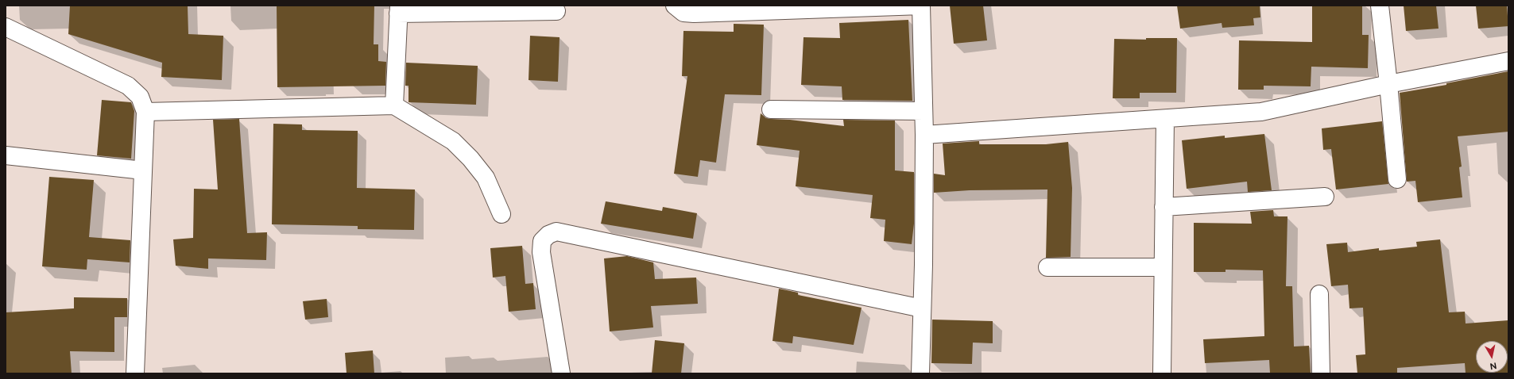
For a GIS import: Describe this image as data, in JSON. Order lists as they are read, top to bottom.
{
  "north": "bottom"
}
